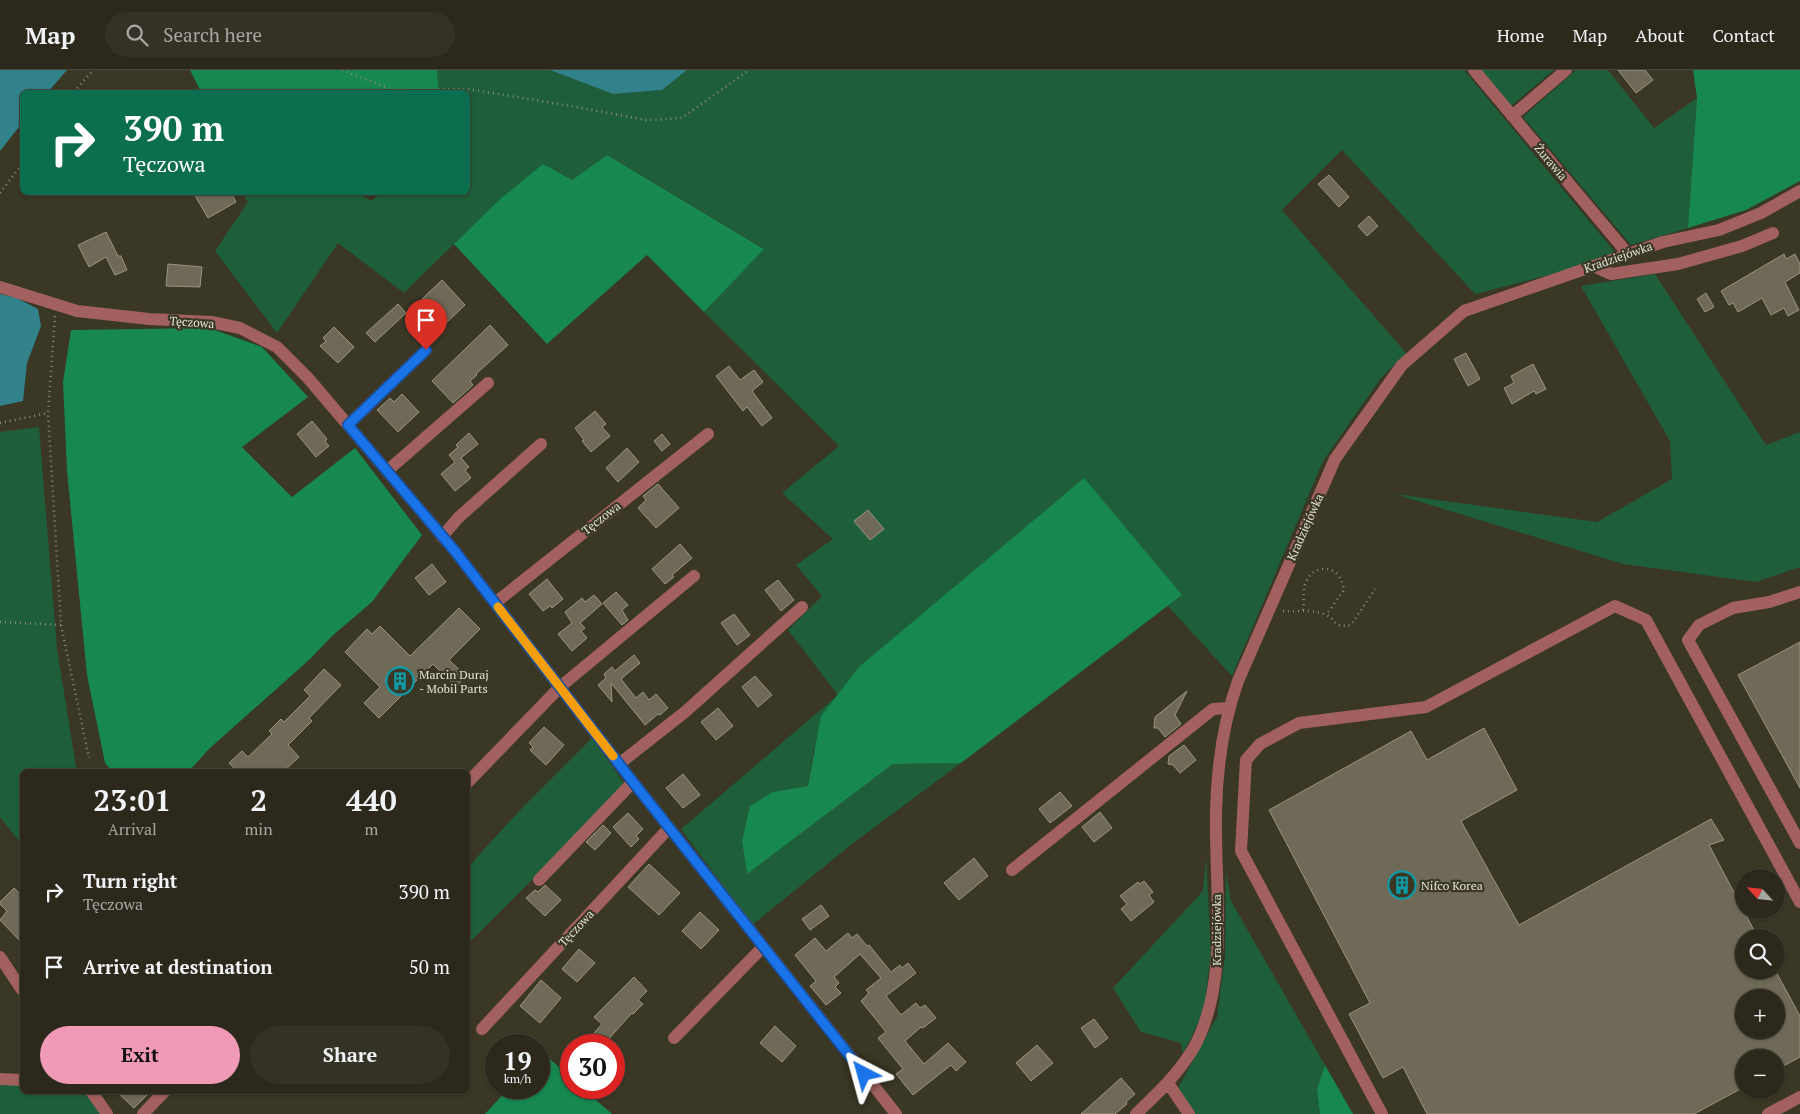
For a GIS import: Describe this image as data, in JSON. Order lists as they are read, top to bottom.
{
  "streets": {
    "street": ["Żurawia", "Kradziejówka", "Tęczowa"]
  },
  "crossings": [
    ["Żurawia", "Kradziejówka"]
  ],
  "places": {
    "building": ["Marcin Duraj - Mobil Parts", "Nifco Korea"]
  },
  "north": "top left",
  "page": {
    "header": "Map",
    "search": "Search here",
    "nav": [
      "Home",
      "Map",
      "About",
      "Contact"
    ],
    "turn": ["390 m", "Tęczowa"],
    "eta": [
      "23:01",
      "Arrival",
      "2",
      "min",
      "440",
      "m"
    ],
    "list": [
      {
        "name": "Turn right",
        "note": "Tęczowa",
        "value": "390 m"
      },
      {
        "name": "Arrive at destination",
        "value": "50 m"
      }
    ],
    "map_buttons": ["+", "−"],
    "buttons": ["Exit", "Share"],
    "speed": "19 km/h",
    "limit": "30"
  }
}
